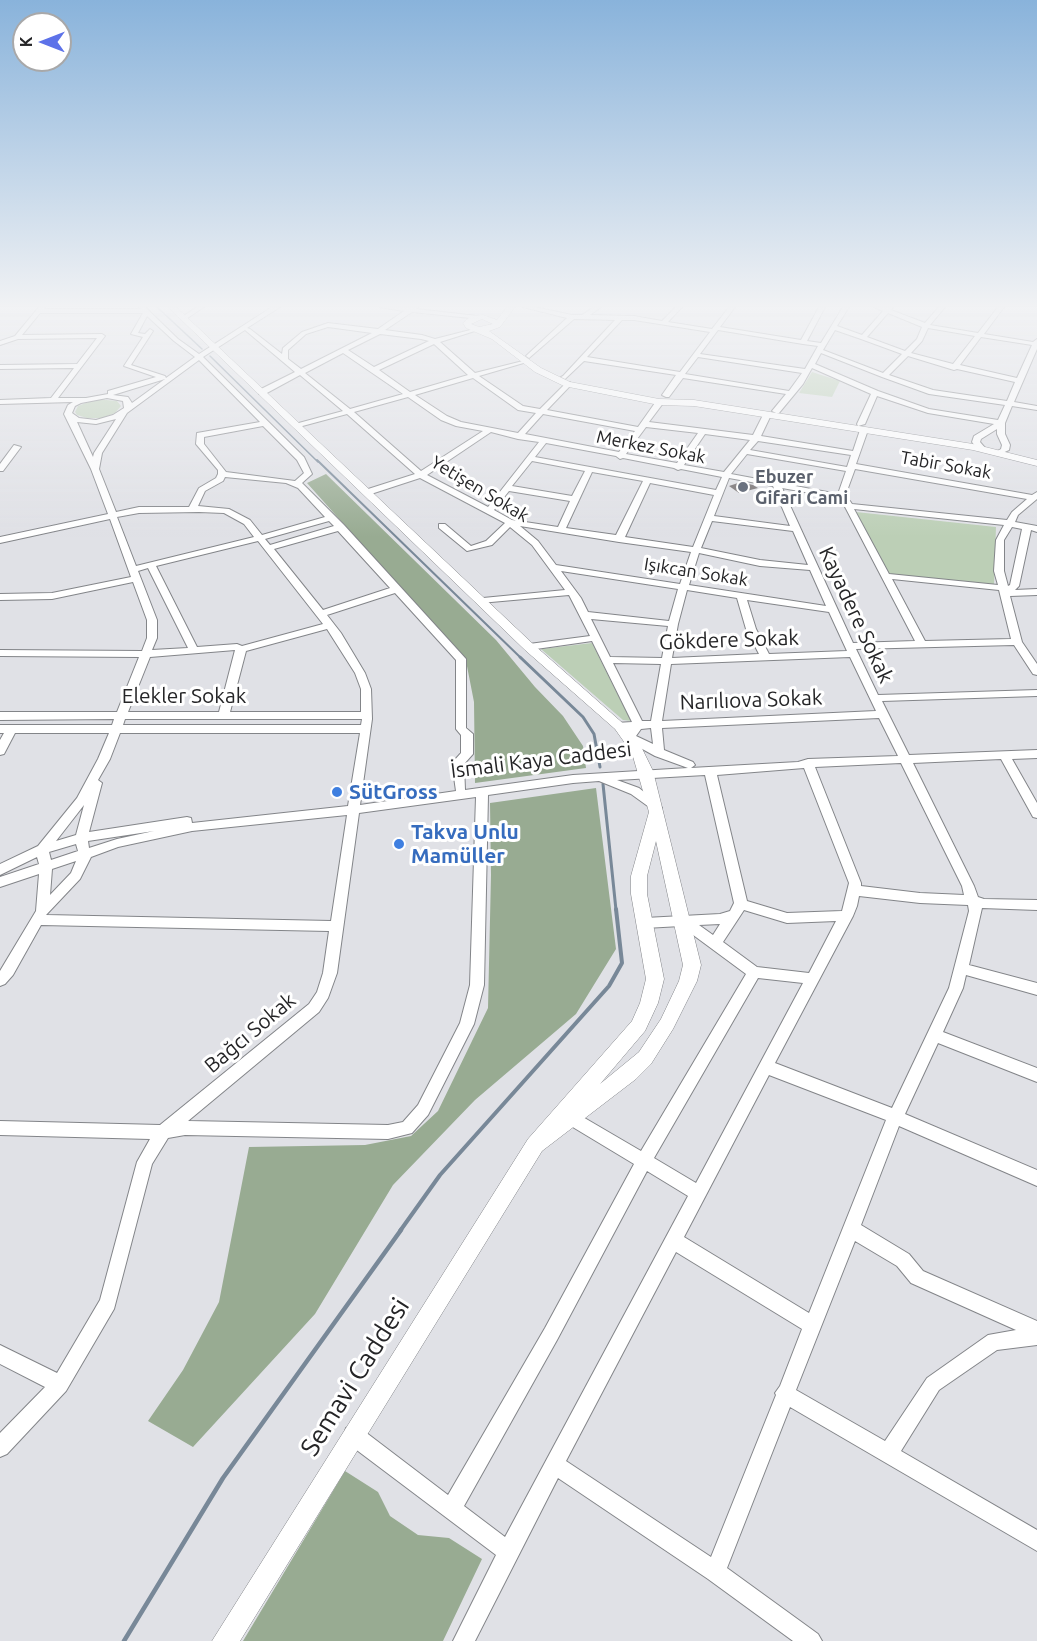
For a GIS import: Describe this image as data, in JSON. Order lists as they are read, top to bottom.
{
  "streets": {
    "main road": ["Semavi Caddesi"],
    "street": [
      "Merkez Sokak",
      "Tabir Sokak",
      "Yetişen Sokak",
      "Işıkcan Sokak",
      "Kayadere Sokak",
      "Gökdere Sokak",
      "Elekler Sokak",
      "Narılıova Sokak",
      "İsmali Kaya Caddesi",
      "Bağcı Sokak"
    ]
  },
  "crossings": [
    ["Merkez Sokak", "Kayadere Sokak"],
    ["Yetişen Sokak", "Işıkcan Sokak"],
    ["Yetişen Sokak", "Gökdere Sokak"],
    ["Yetişen Sokak", "Narılıova Sokak"],
    ["Işıkcan Sokak", "Kayadere Sokak"],
    ["Kayadere Sokak", "Gökdere Sokak"],
    ["Kayadere Sokak", "Narılıova Sokak"],
    ["Kayadere Sokak", "İsmali Kaya Caddesi"],
    ["Elekler Sokak", "Bağcı Sokak"],
    ["Narılıova Sokak", "Semavi Caddesi"],
    ["İsmali Kaya Caddesi", "Bağcı Sokak"],
    ["İsmali Kaya Caddesi", "Semavi Caddesi"]
  ],
  "places": ["Ebuzer Gifari Cami", "SütGross", "Takva Unlu Mamüller"],
  "north": "left"
}
